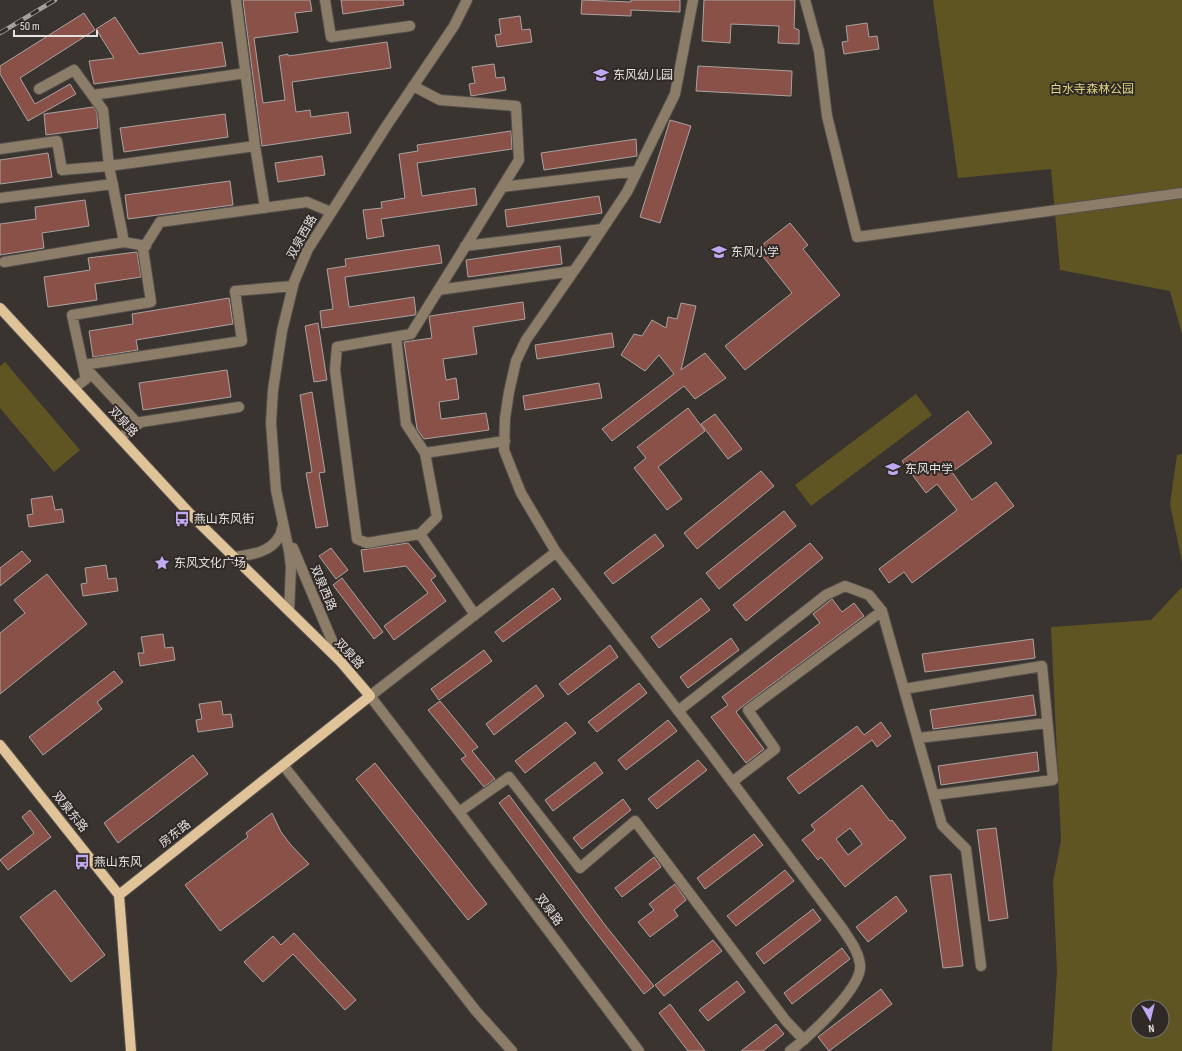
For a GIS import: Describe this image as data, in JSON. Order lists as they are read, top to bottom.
{
  "streets": {
    "main road": ["双泉路", "双泉东路", "房东路"],
    "street": ["双泉西路"]
  },
  "crossings": [
    ["双泉西路", "双泉路"],
    ["双泉路", "房东路"],
    ["双泉东路", "房东路"]
  ],
  "parks": ["白水寺森林公园"],
  "places": {
    "school or university": ["东风幼儿园", "东风小学", "东风中学"],
    "bus stop": ["燕山东风街", "燕山东风"],
    "place": ["东风文化广场"]
  },
  "scale_bar": "50 m",
  "north": "bottom"
}
